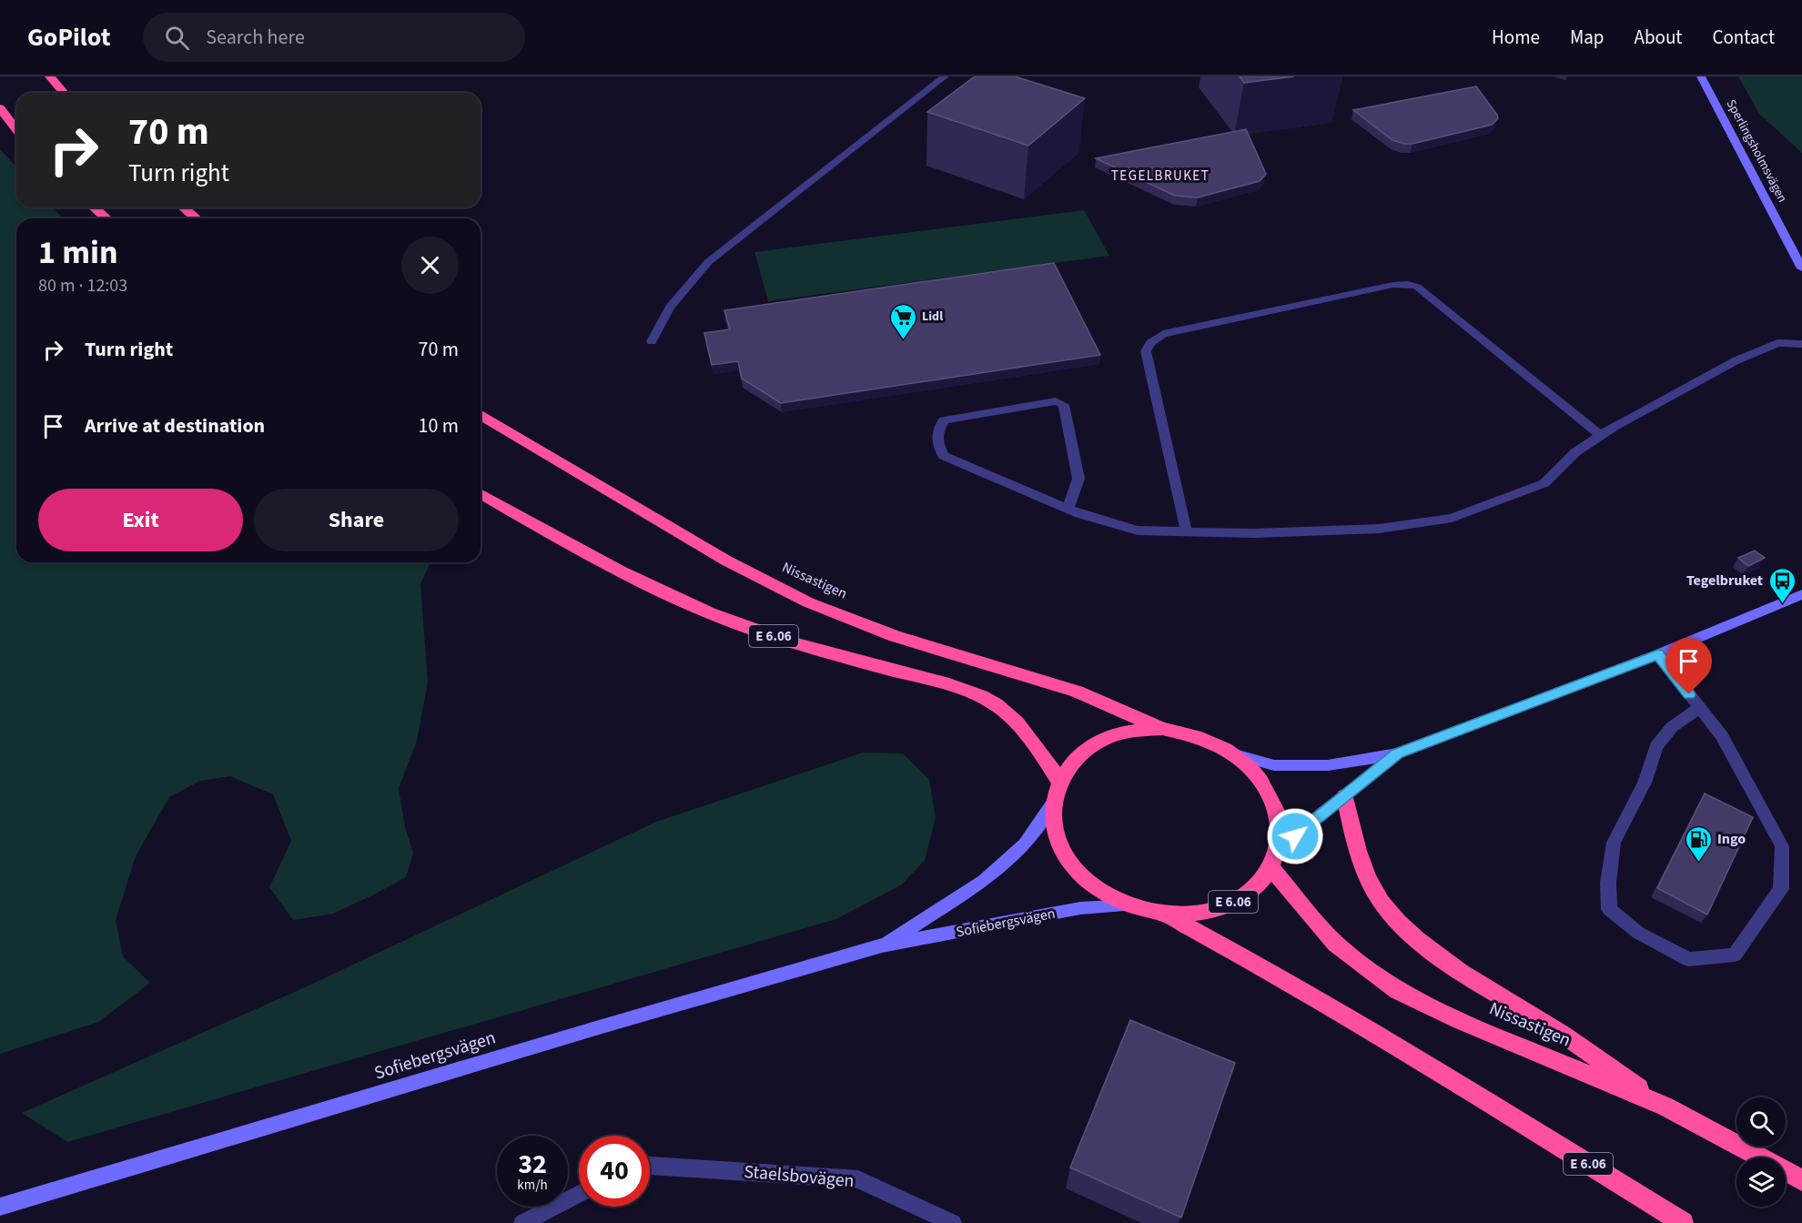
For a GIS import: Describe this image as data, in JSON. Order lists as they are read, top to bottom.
{
  "streets": {
    "highway": ["Nissastigen", "E 6.06"],
    "street": ["Sperlingsholmsvägen", "Sofiebergsvägen", "Staelsbovägen"]
  },
  "crossings": [
    ["Nissastigen", "E 6.06"],
    ["E 6.06", "Sofiebergsvägen"]
  ],
  "districts": ["TEGELBRUKET"],
  "places": {
    "supermarket": ["Lidl"],
    "bus stop": ["Tegelbruket"],
    "fuel station": ["Ingo"]
  },
  "page": {
    "header": "GoPilot",
    "search": "Search here",
    "nav": [
      "Home",
      "Map",
      "About",
      "Contact"
    ],
    "turn": ["70 m", "Turn right"],
    "heading": ["1 min", "80 m · 12:03"],
    "list": [
      {
        "name": "Turn right",
        "value": "70 m"
      },
      {
        "name": "Arrive at destination",
        "value": "10 m"
      }
    ],
    "buttons": ["Exit", "Share"],
    "speed": "32 km/h",
    "limit": "40"
  }
}
